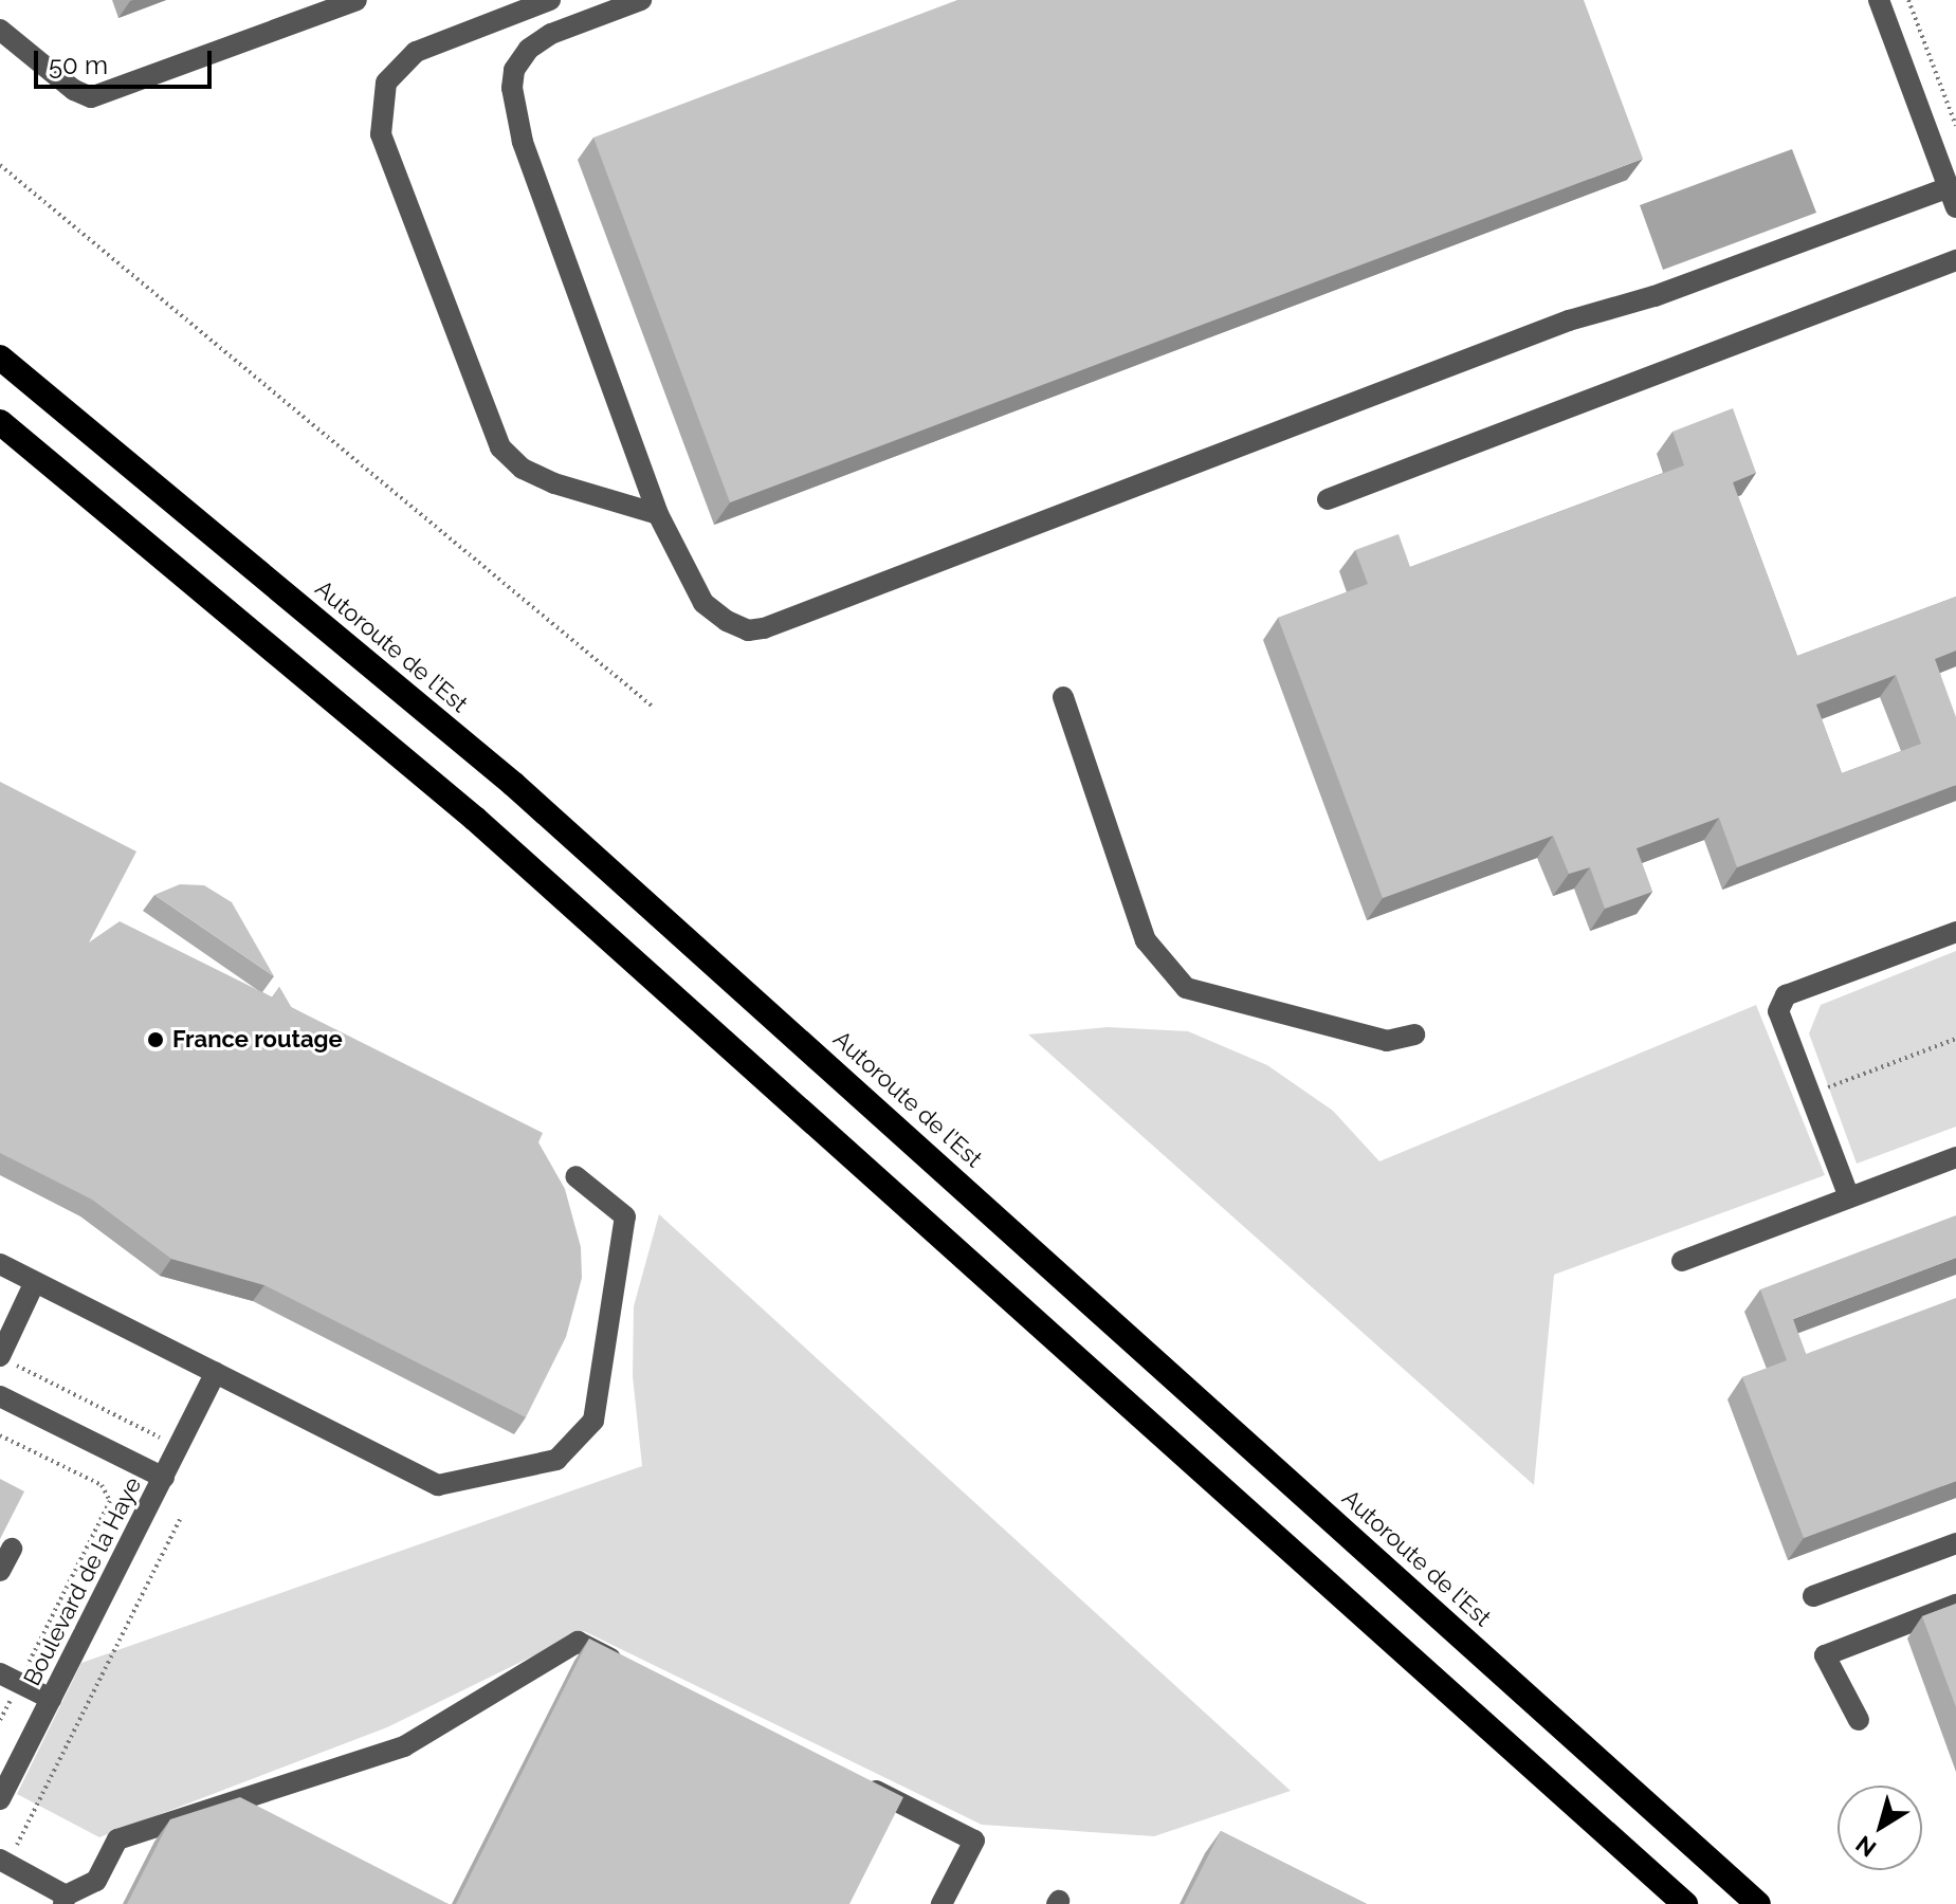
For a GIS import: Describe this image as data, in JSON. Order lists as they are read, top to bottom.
{
  "streets": {
    "highway": ["Autoroute de l’Est"],
    "street": ["Boulevard de la Haye"]
  },
  "places": ["France routage"],
  "scale_bar": "50 m",
  "north": "bottom left"
}
